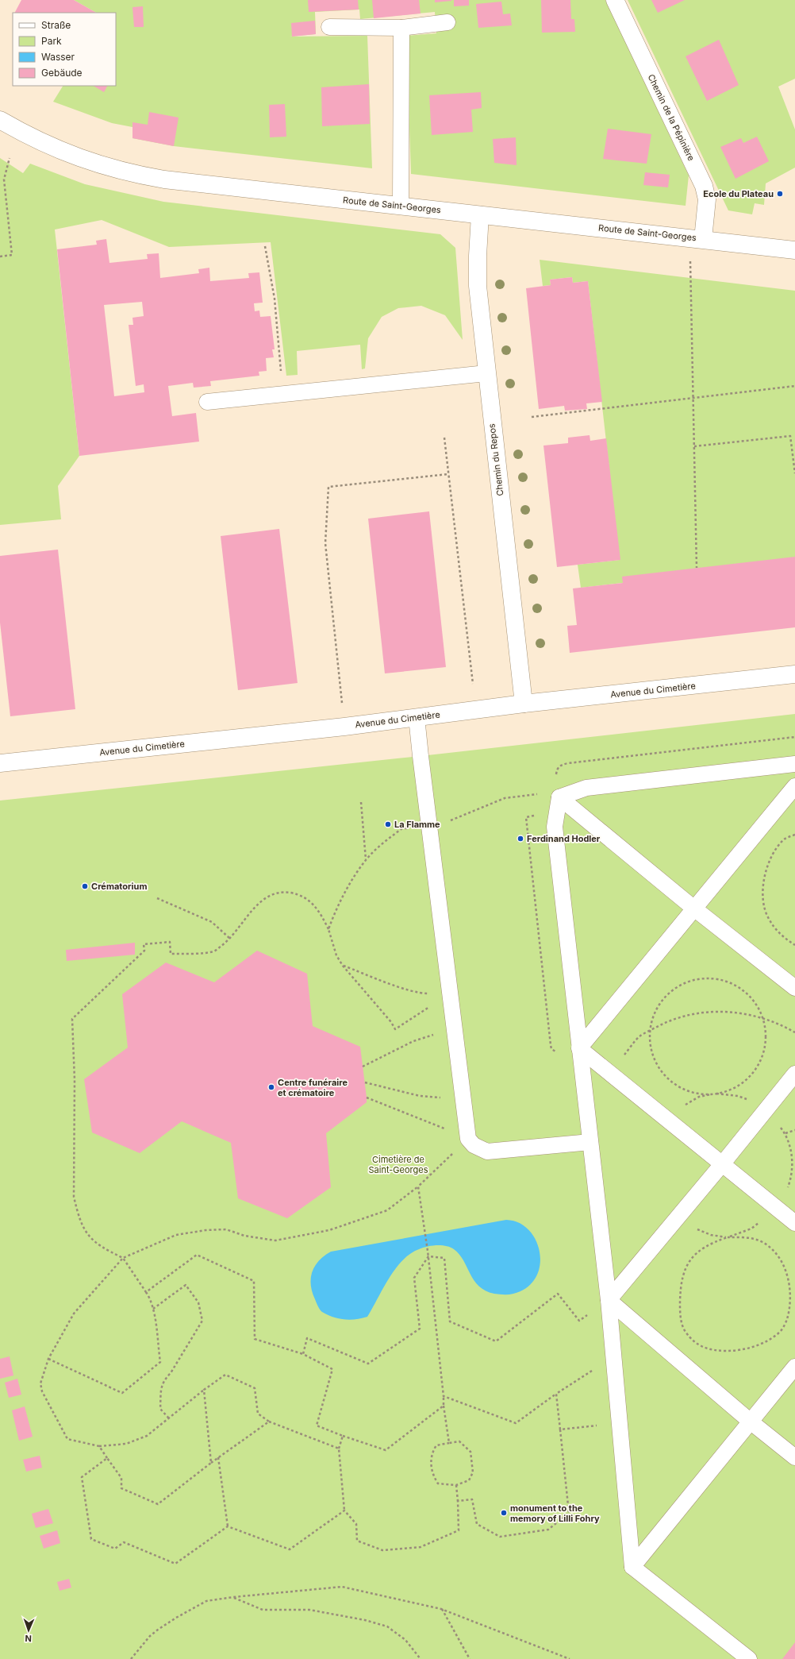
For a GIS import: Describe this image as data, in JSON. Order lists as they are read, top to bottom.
{
  "streets": {
    "street": [
      "Chemin de la Pépinière",
      "Route de Saint-Georges",
      "Chemin du Repos",
      "Avenue du Cimetière"
    ]
  },
  "crossings": [
    ["Chemin de la Pépinière", "Route de Saint-Georges"],
    ["Route de Saint-Georges", "Chemin du Repos"],
    ["Chemin du Repos", "Avenue du Cimetière"]
  ],
  "parks": ["Cimetière de Saint-Georges"],
  "places": [
    "Ecole du Plateau",
    "La Flamme",
    "Ferdinand Hodler",
    "Crématorium",
    "Centre funéraire et crématoire",
    "monument to the memory of Lilli Fohry"
  ],
  "legend": [
    "Straße",
    "Park",
    "Wasser",
    "Gebäude"
  ],
  "north": "bottom"
}
